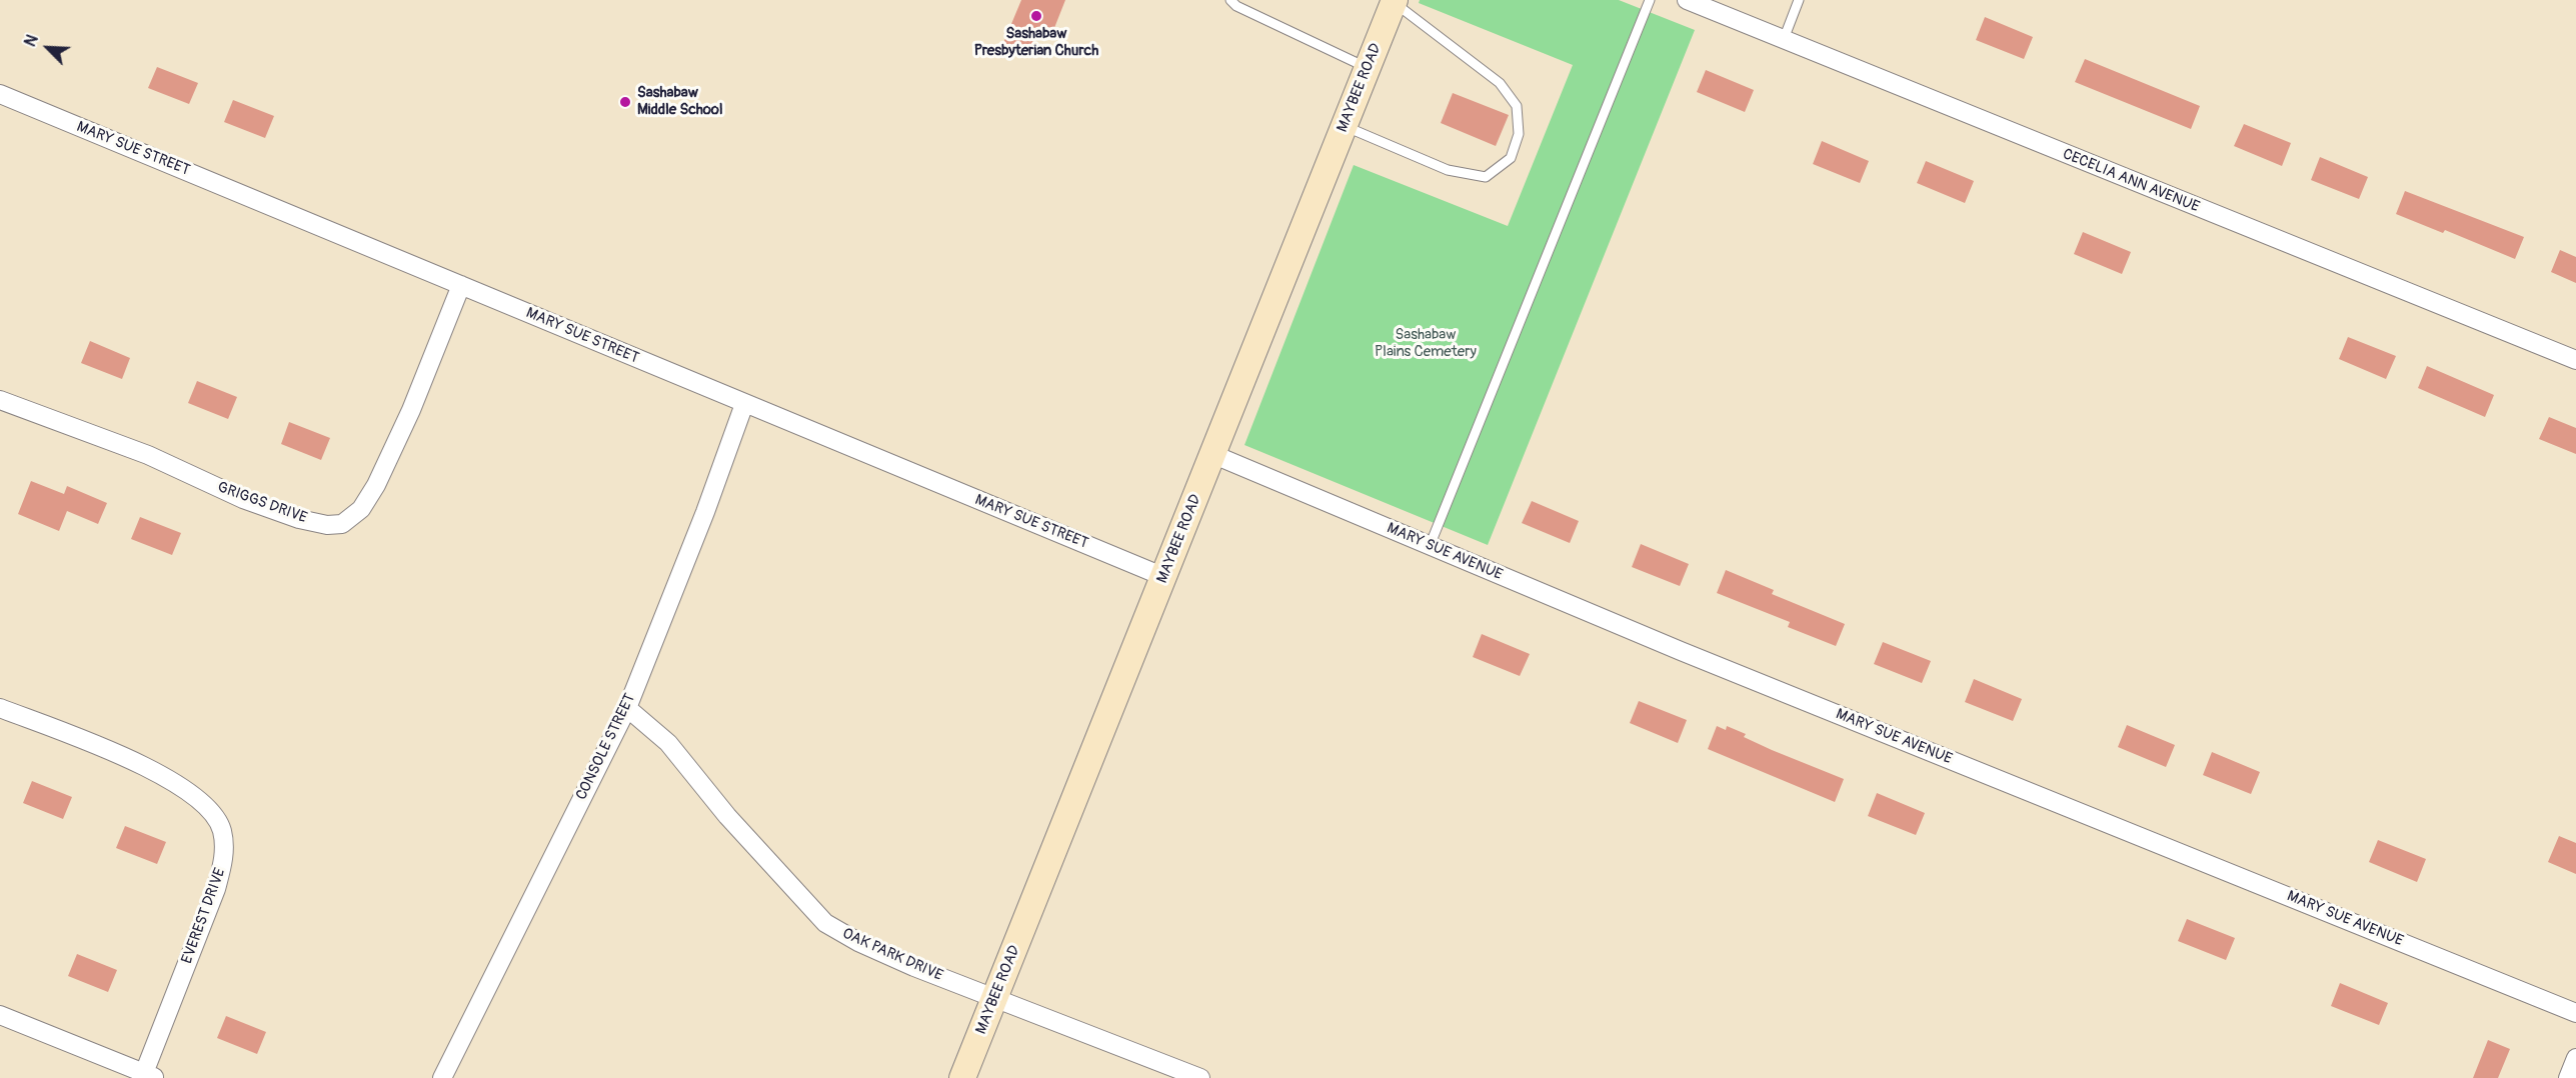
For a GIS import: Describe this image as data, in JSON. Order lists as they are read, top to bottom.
{
  "streets": {
    "main road": ["MAYBEE ROAD"],
    "street": [
      "MARY SUE STREET",
      "CECELIA ANN AVENUE",
      "GRIGGS DRIVE",
      "MARY SUE AVENUE",
      "CONSOLE STREET",
      "EVEREST DRIVE",
      "OAK PARK DRIVE"
    ]
  },
  "crossings": [
    ["MAYBEE ROAD", "MARY SUE STREET"],
    ["MAYBEE ROAD", "MARY SUE AVENUE"],
    ["MAYBEE ROAD", "OAK PARK DRIVE"],
    ["MARY SUE STREET", "GRIGGS DRIVE"],
    ["MARY SUE STREET", "CONSOLE STREET"],
    ["CONSOLE STREET", "OAK PARK DRIVE"]
  ],
  "parks": ["Sashabaw Plains Cemetery"],
  "places": ["Sashabaw Presbyterian Church", "Sashabaw Middle School"],
  "north": "top left"
}
